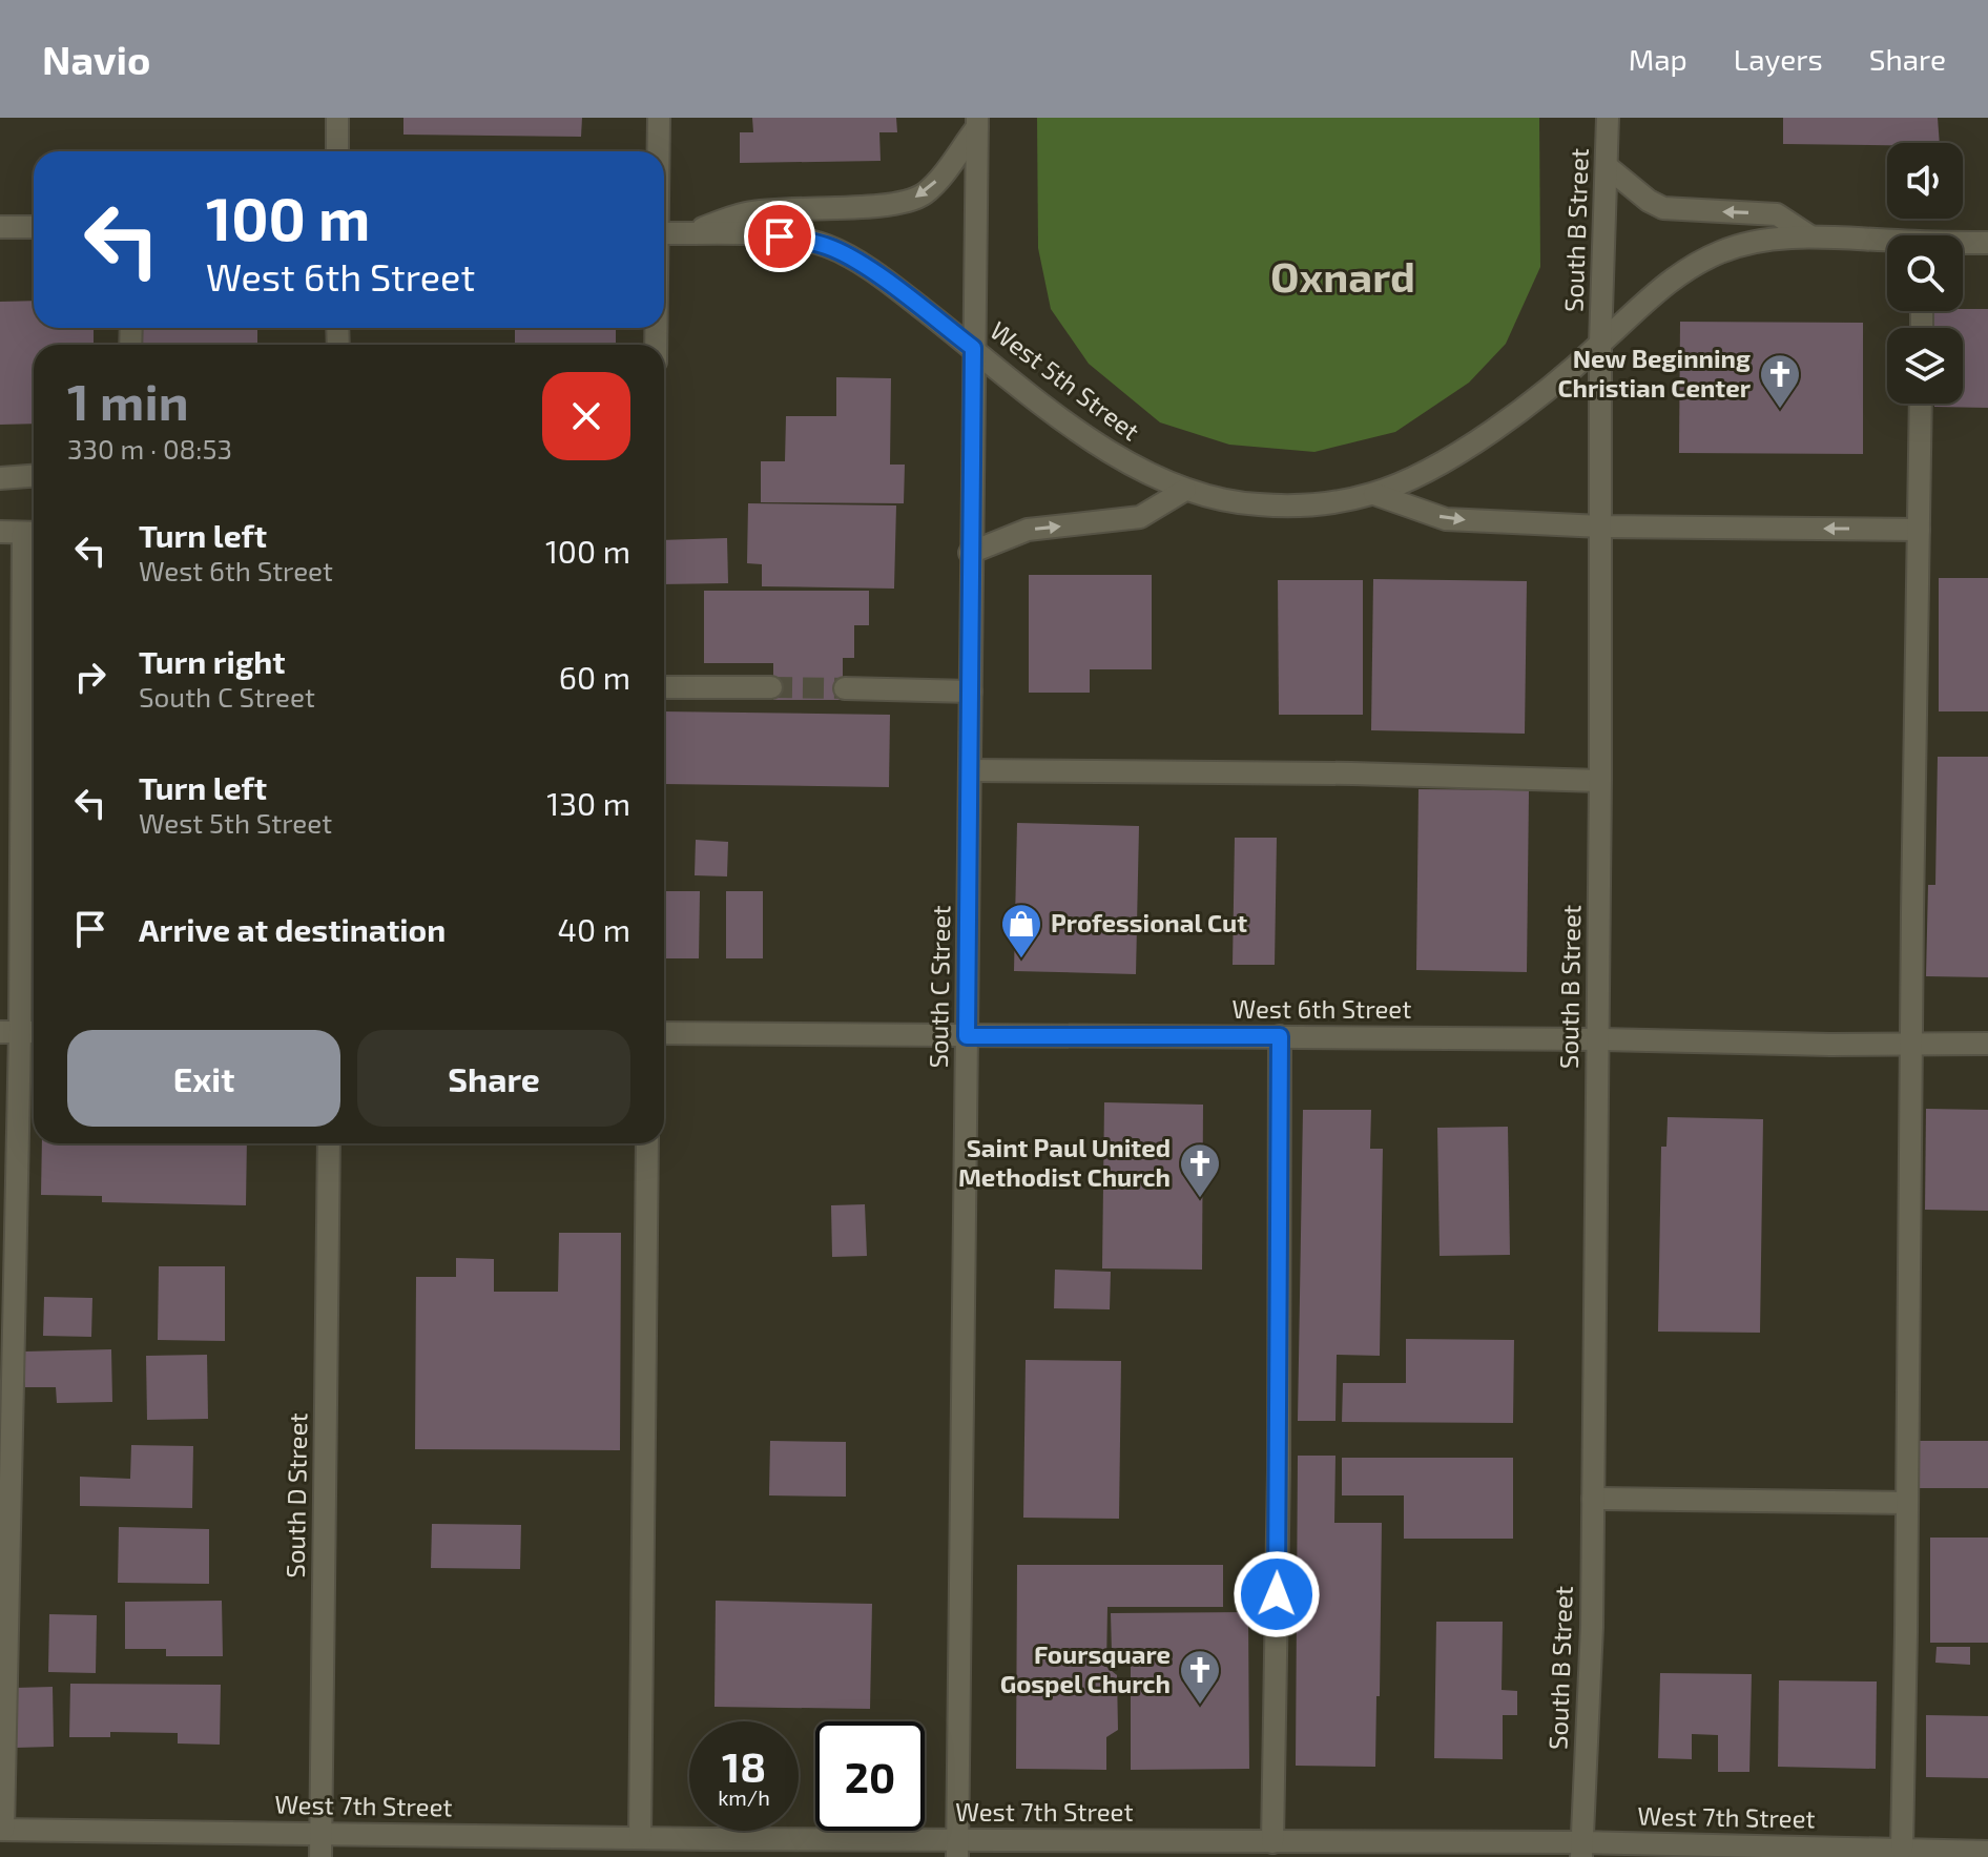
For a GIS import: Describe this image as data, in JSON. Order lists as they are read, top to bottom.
{
  "streets": {
    "street": [
      "South B Street",
      "West 5th Street",
      "South C Street",
      "West 6th Street",
      "South D Street",
      "West 7th Street"
    ]
  },
  "crossings": [
    ["South B Street", "West 5th Street"],
    ["South B Street", "West 6th Street"],
    ["South B Street", "West 7th Street"],
    ["West 5th Street", "South C Street"],
    ["South C Street", "West 6th Street"],
    ["South C Street", "West 7th Street"],
    ["South D Street", "West 7th Street"]
  ],
  "districts": ["Oxnard"],
  "places": {
    "church": ["New Beginning Christian Center", "Saint Paul United Methodist Church", "Foursquare Gospel Church"],
    "shop": ["Professional Cut"]
  },
  "page": {
    "header": "Navio",
    "nav": ["Map", "Layers", "Share"],
    "turn": ["100 m", "West 6th Street"],
    "heading": ["1 min", "330 m · 08:53"],
    "list": [
      {
        "name": "Turn left",
        "note": "West 6th Street",
        "value": "100 m"
      },
      {
        "name": "Turn right",
        "note": "South C Street",
        "value": "60 m"
      },
      {
        "name": "Turn left",
        "note": "West 5th Street",
        "value": "130 m"
      },
      {
        "name": "Arrive at destination",
        "value": "40 m"
      }
    ],
    "buttons": ["Exit", "Share"],
    "speed": "18 km/h",
    "limit": "20"
  }
}
